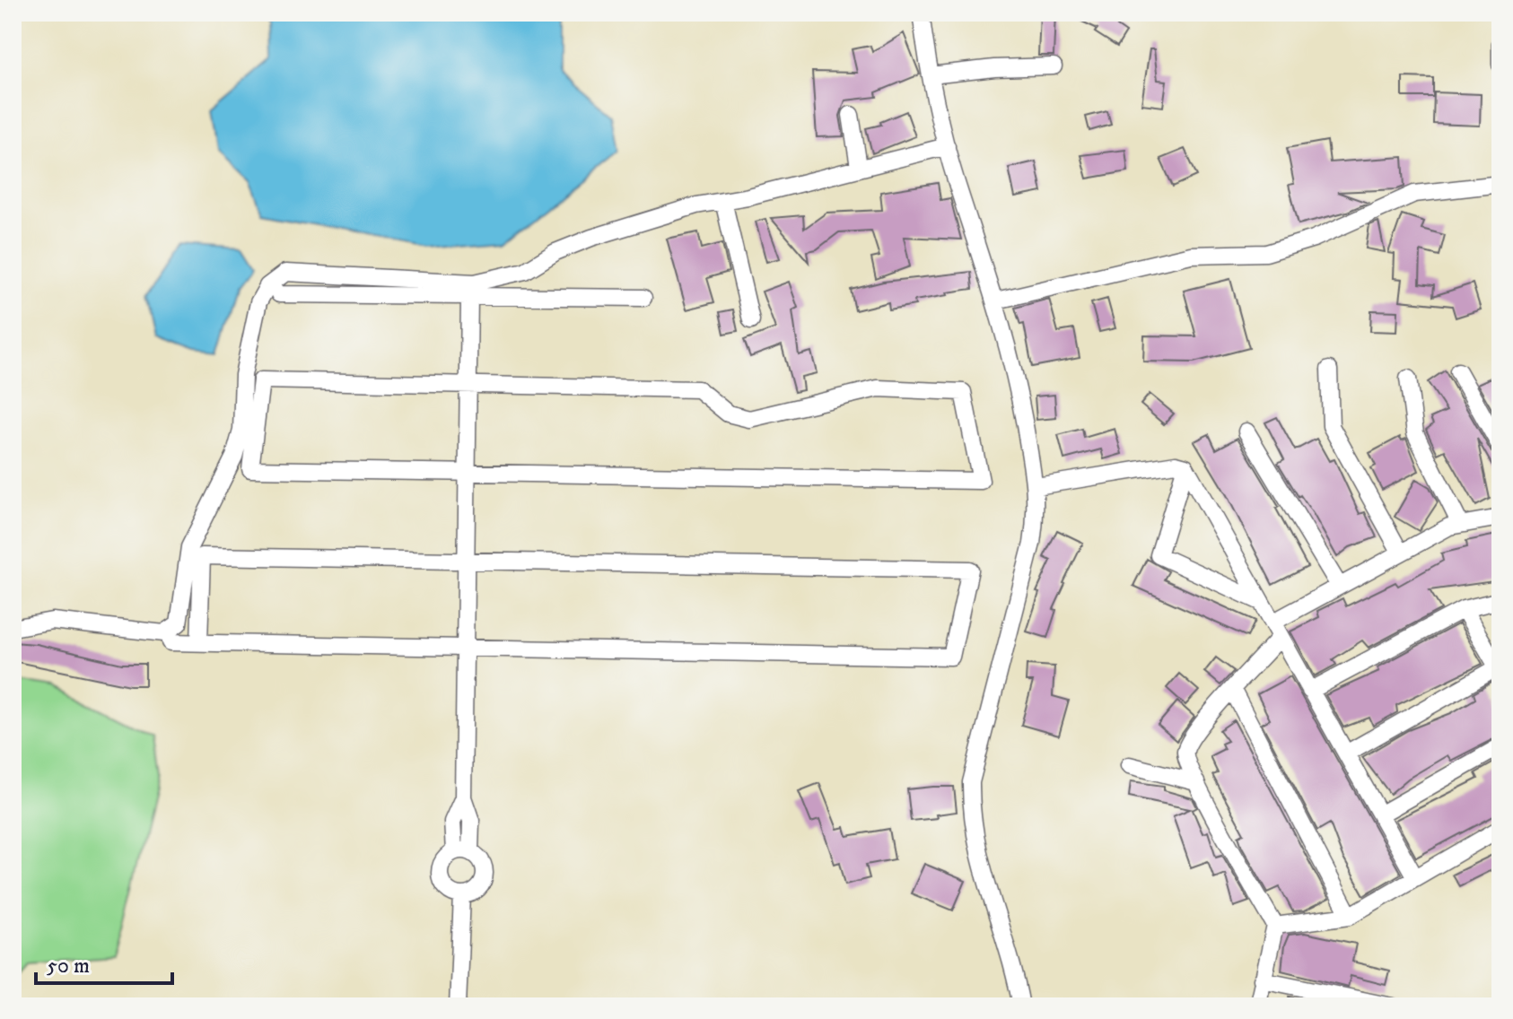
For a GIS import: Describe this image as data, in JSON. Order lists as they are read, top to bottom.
{
  "scale_bar": "50 m"
}
